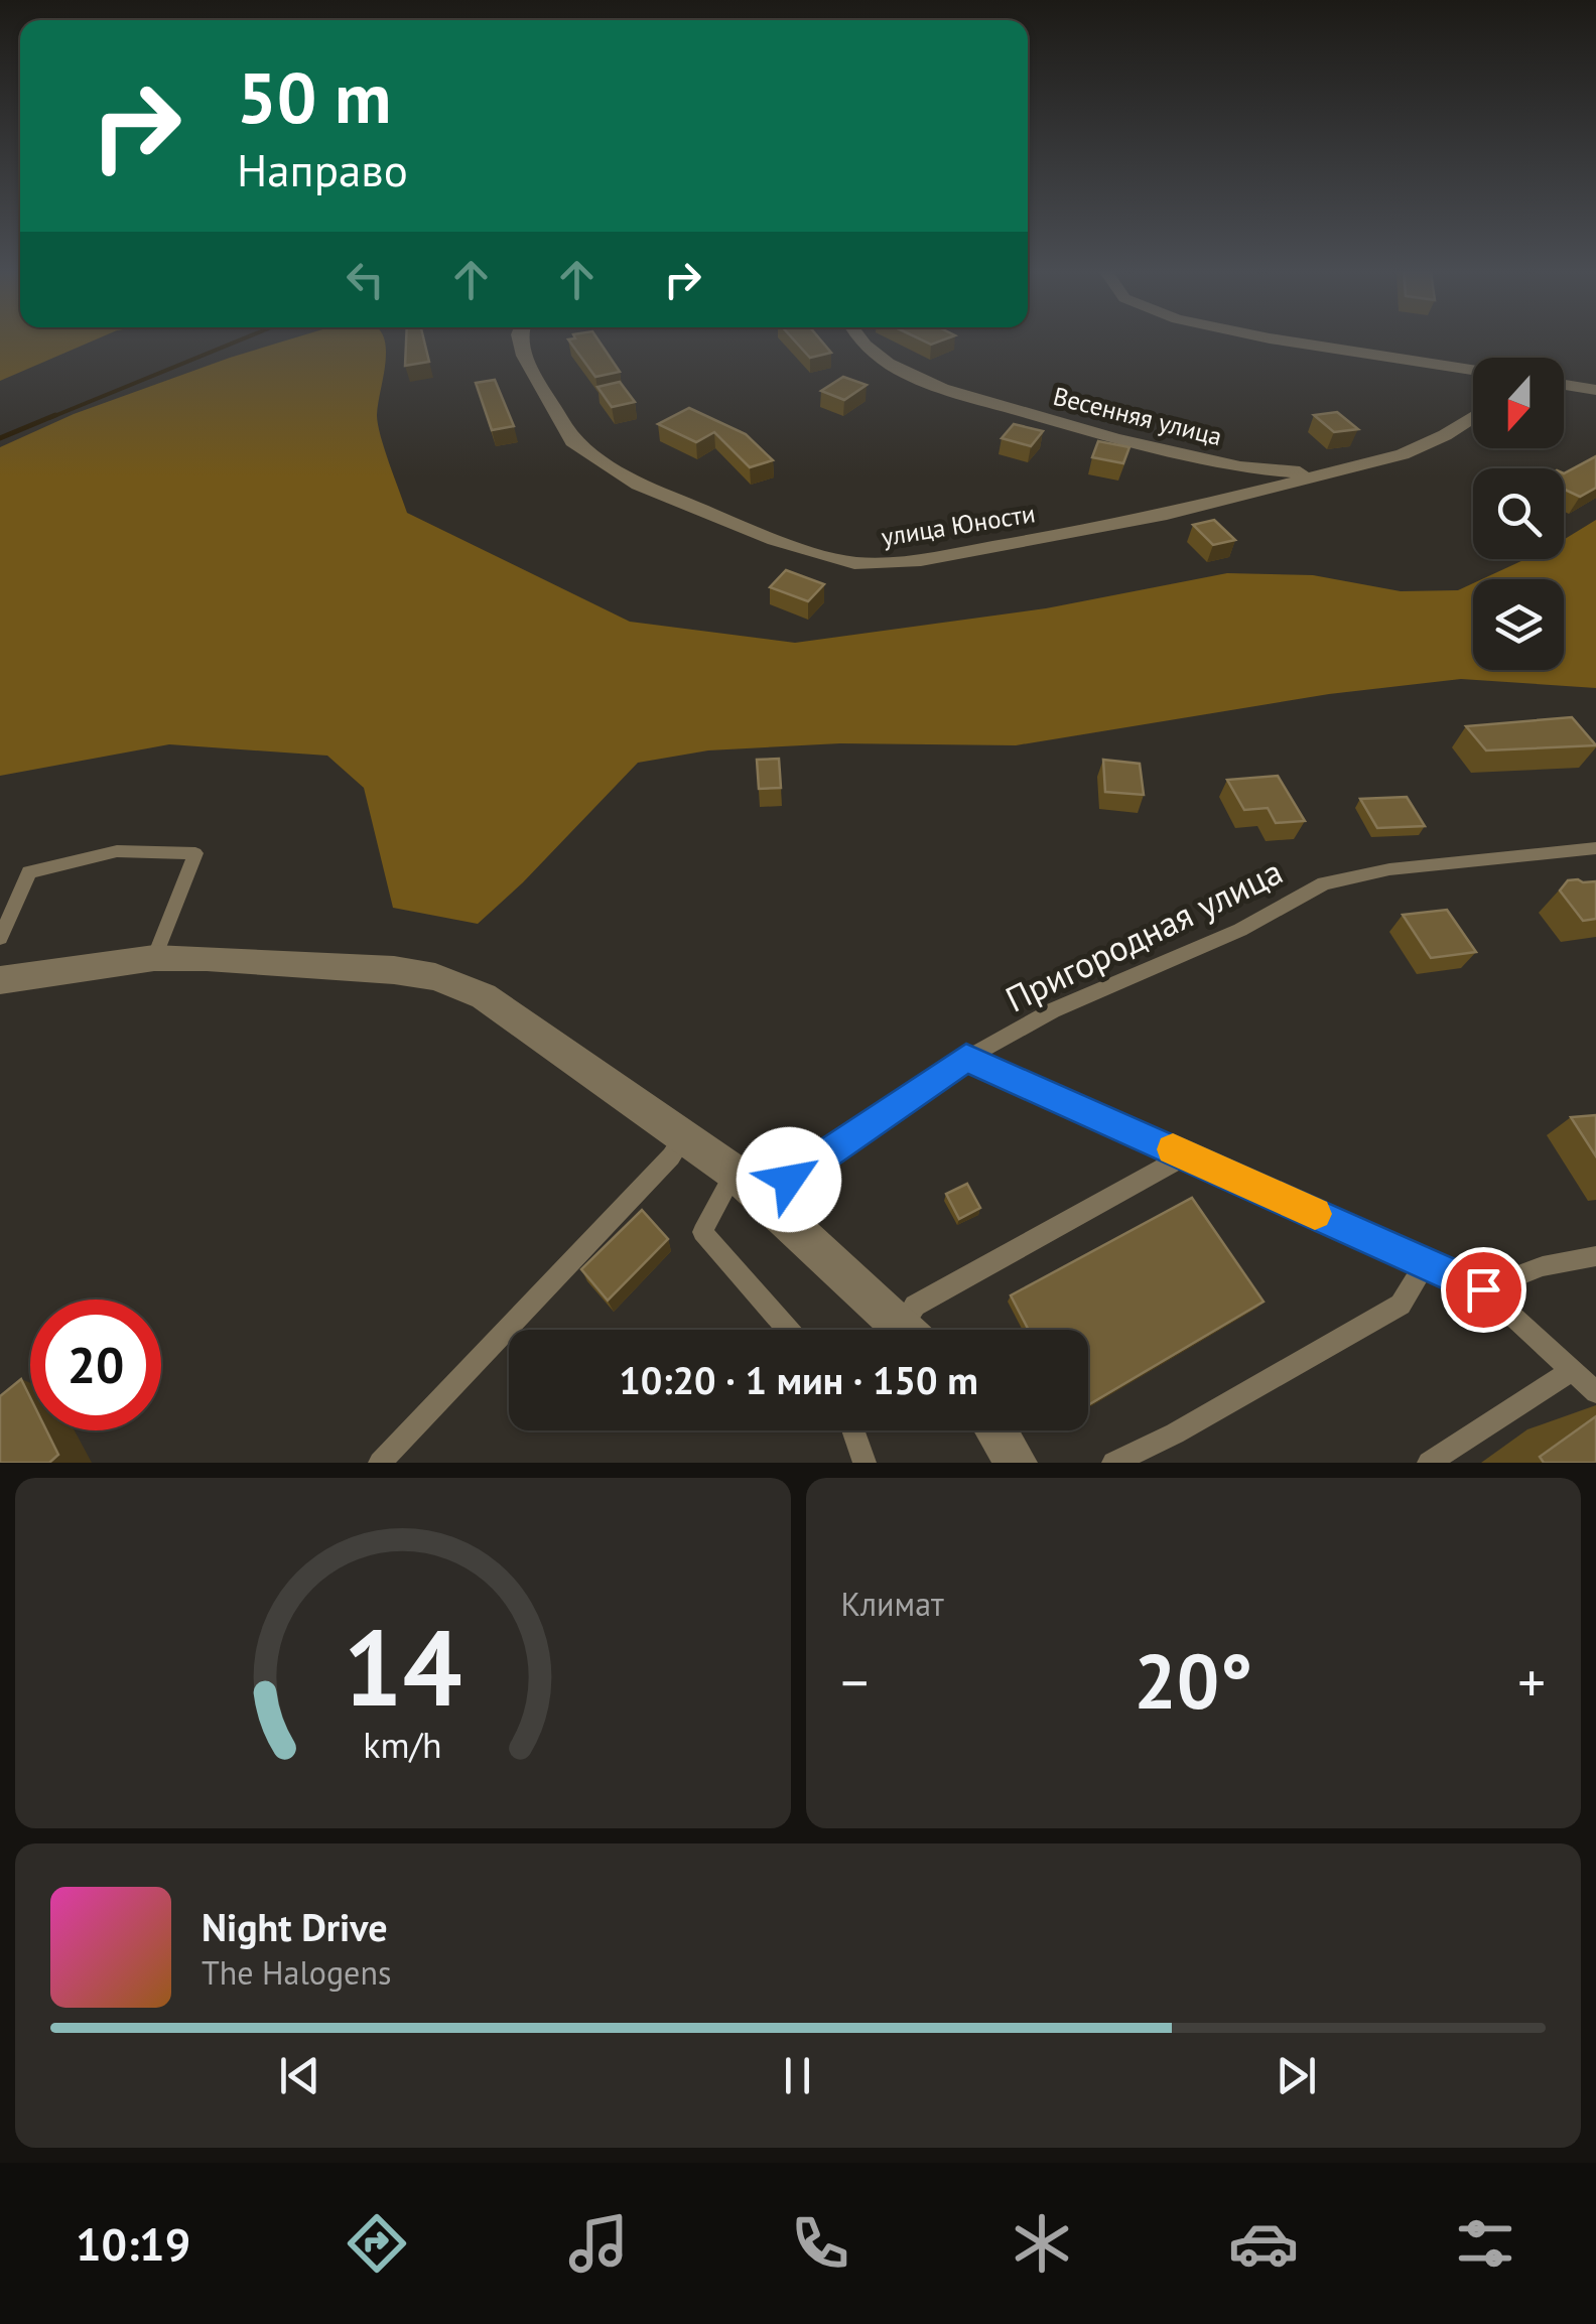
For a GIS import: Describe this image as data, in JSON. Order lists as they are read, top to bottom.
{
  "streets": {
    "street": ["Весенняя улица", "улица Юности"],
    "lane": ["Пригородная улица"]
  },
  "crossings": [
    ["Весенняя улица", "улица Юности"]
  ],
  "north": "bottom",
  "page": {
    "turn": ["50 m", "Направо"],
    "limit": "20",
    "trip": "10:20 · 1 мин · 150 m",
    "tile": "Климат",
    "heat": ["−", "20°", "+"],
    "song": ["Night Drive", "The Halogens"],
    "tabs": "10:19",
    "gauge": ["14", "km/h"]
  }
}
